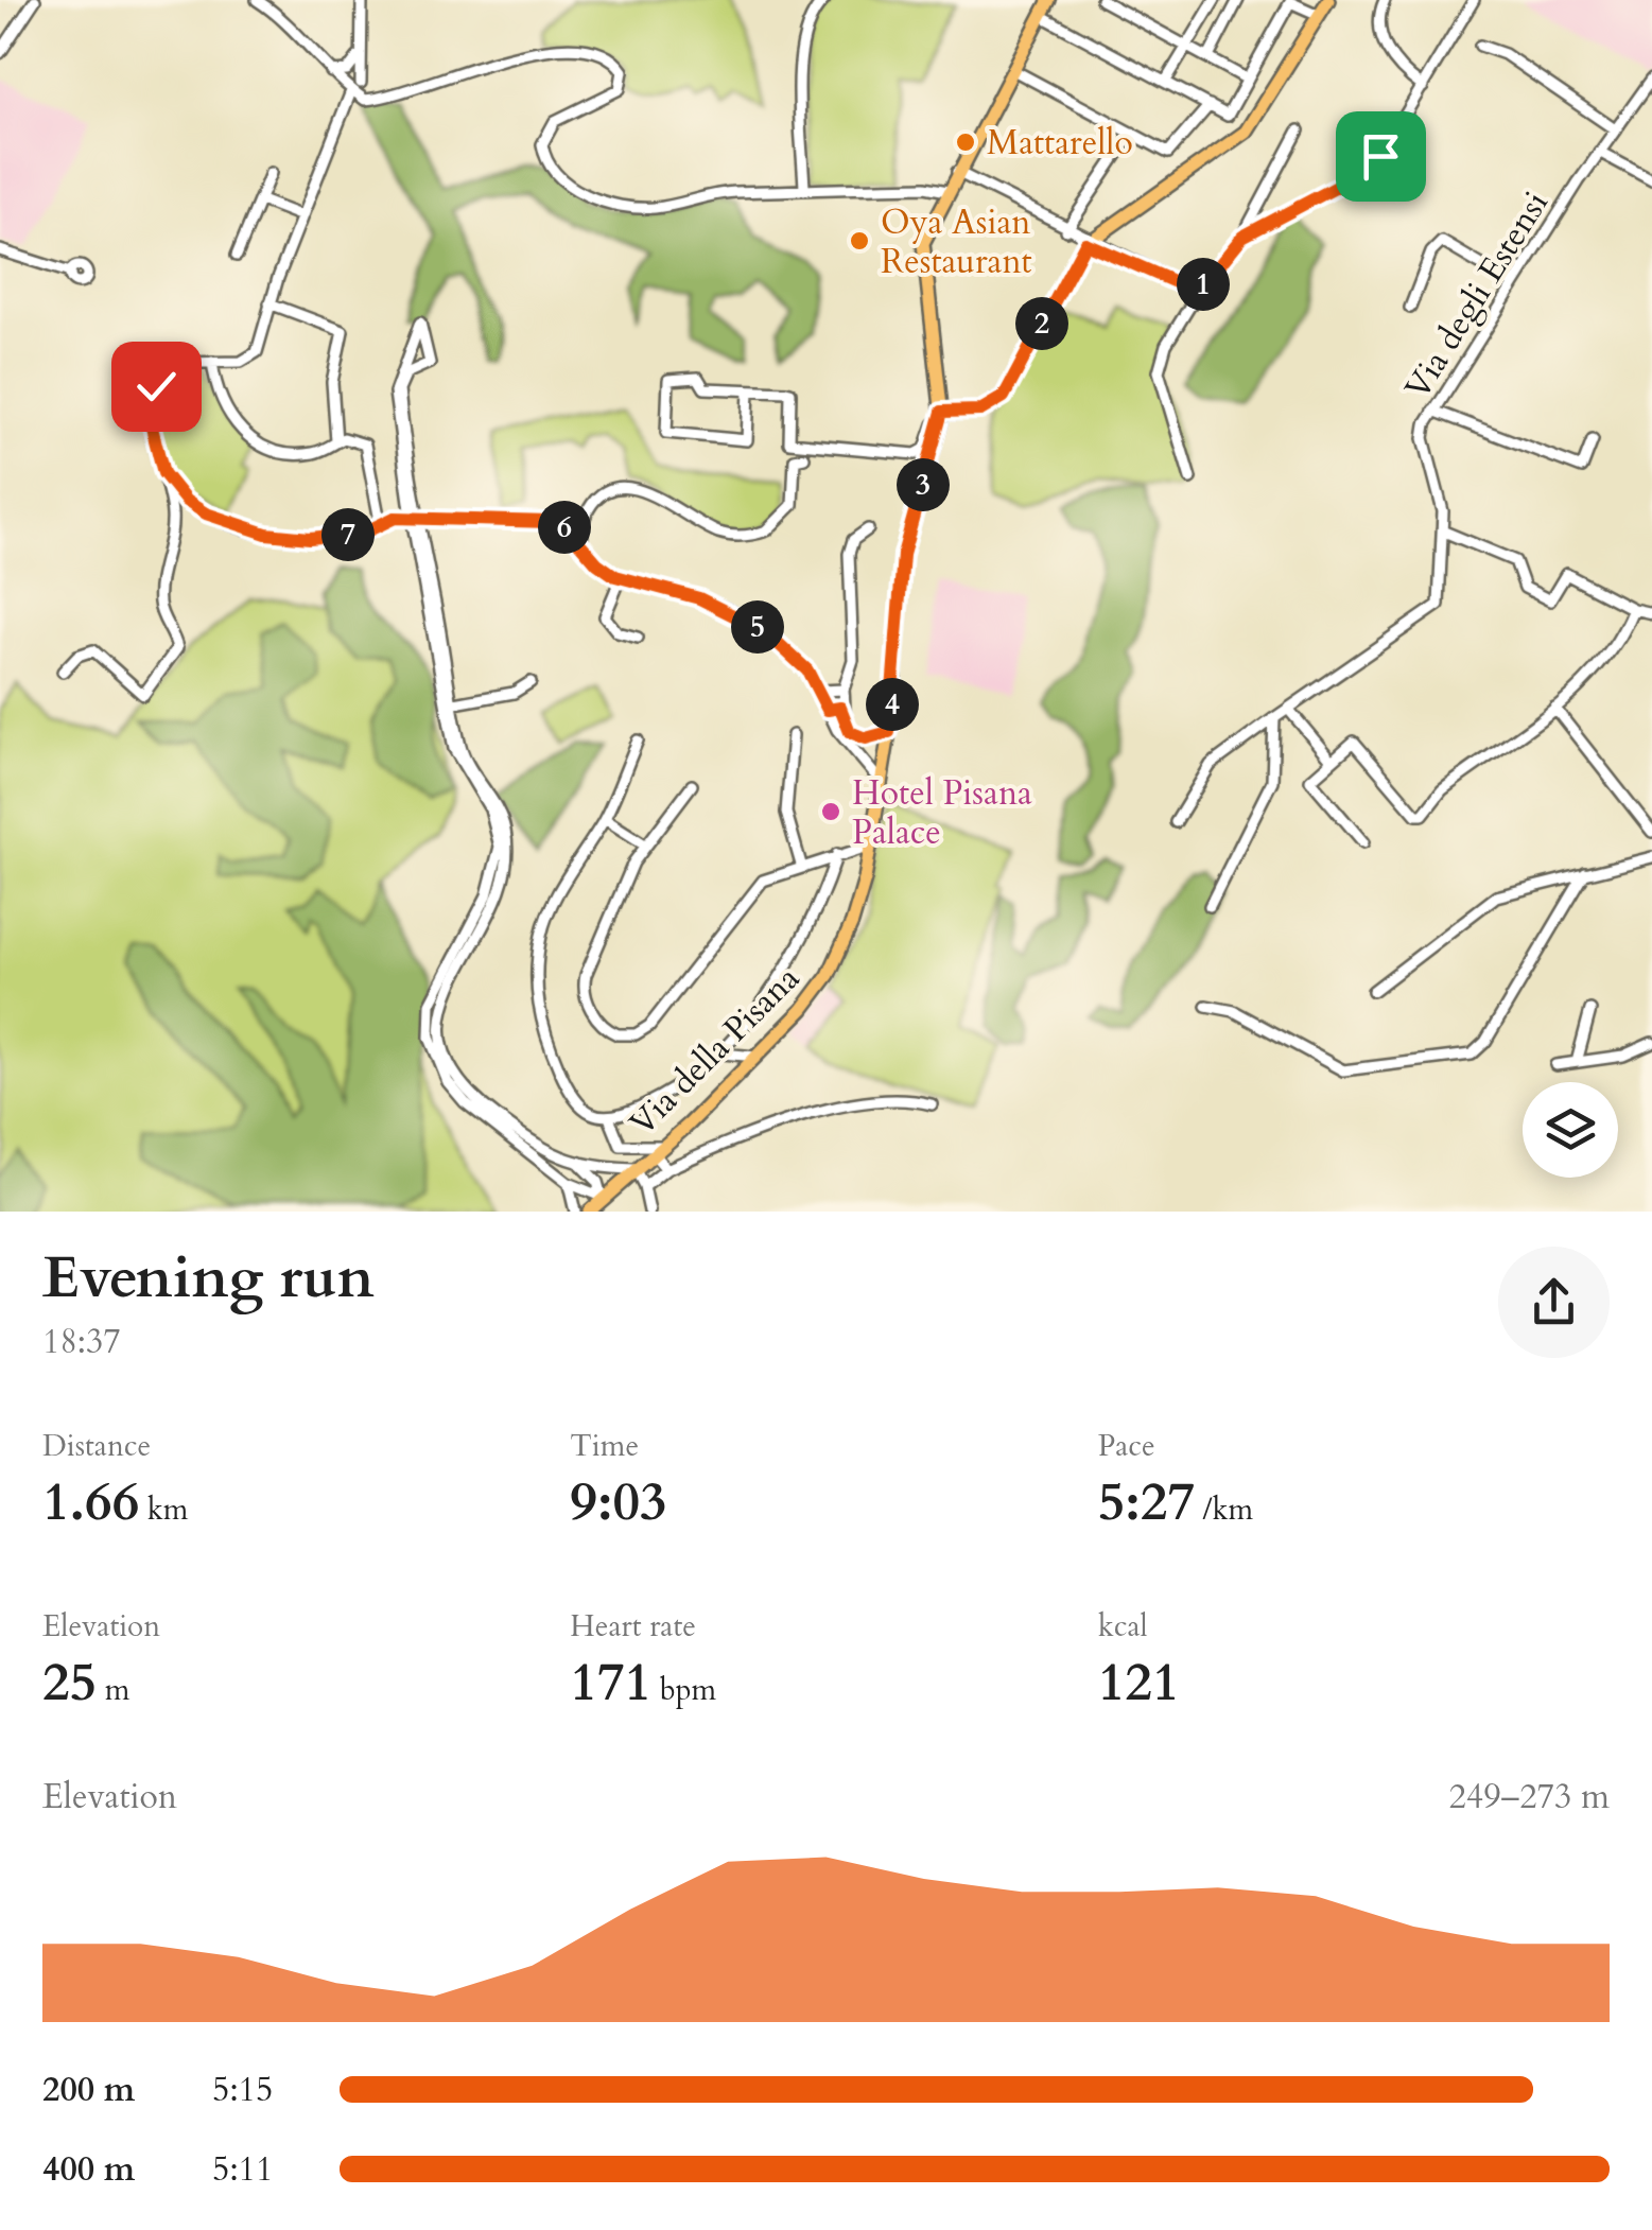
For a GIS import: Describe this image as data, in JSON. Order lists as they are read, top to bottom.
{
  "streets": {
    "main road": ["Via della Pisana"],
    "street": ["Via degli Estensi"]
  },
  "places": ["Mattarello", "Oya Asian Restaurant", "Hotel Pisana Palace"],
  "page": {
    "pins": [
      "1",
      "2",
      "3",
      "6",
      "7",
      "5",
      "4"
    ],
    "heading": ["Evening run", "18:37"],
    "stats": [
      ["Distance", "1.66 km"],
      ["Time", "9:03"],
      ["Pace", "5:27 /km"],
      ["Elevation", "25 m"],
      ["Heart rate", "171 bpm"],
      ["kcal", "121"]
    ],
    "chart": ["Elevation", "249–273 m"],
    "list": [
      {
        "name": "200 m",
        "note": "5:15"
      },
      {
        "name": "400 m",
        "note": "5:11"
      }
    ]
  }
}
